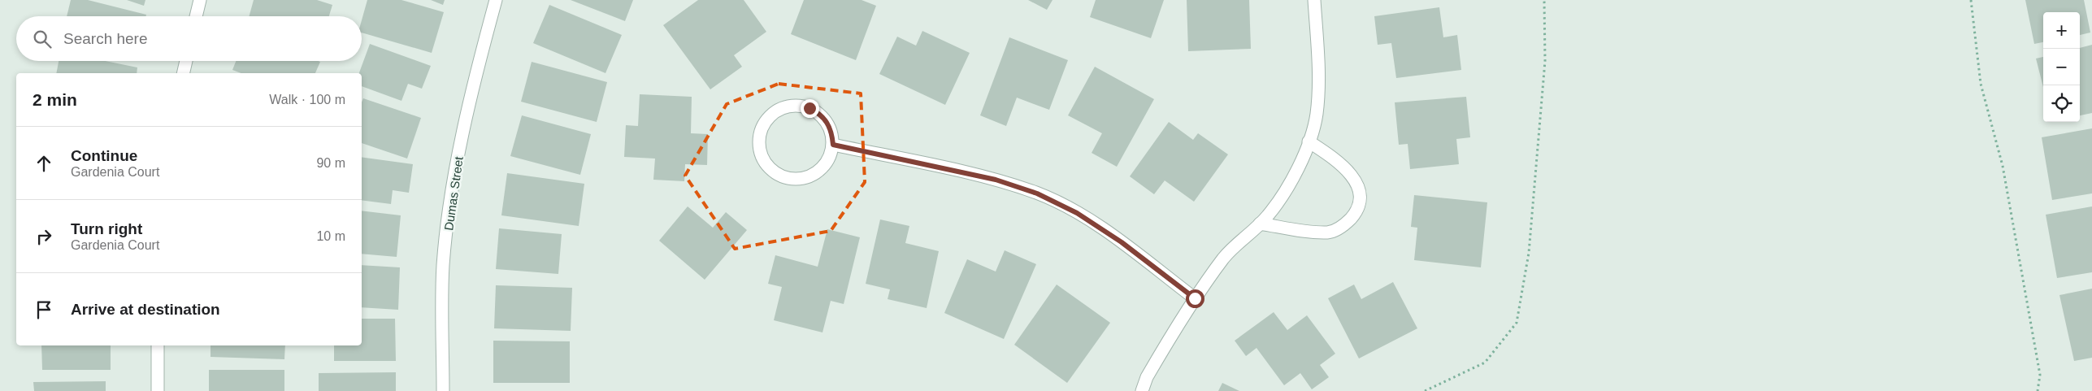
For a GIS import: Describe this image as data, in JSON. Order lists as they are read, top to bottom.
{
  "streets": {
    "street": ["Dumas Street"]
  },
  "page": {
    "map_buttons": ["+", "−"],
    "search": "Search here",
    "heading": ["2 min", "Walk · 100 m"],
    "list": [
      ["Continue", "Gardenia Court", "90 m"],
      ["Turn right", "Gardenia Court", "10 m"],
      "Arrive at destination"
    ]
  }
}
